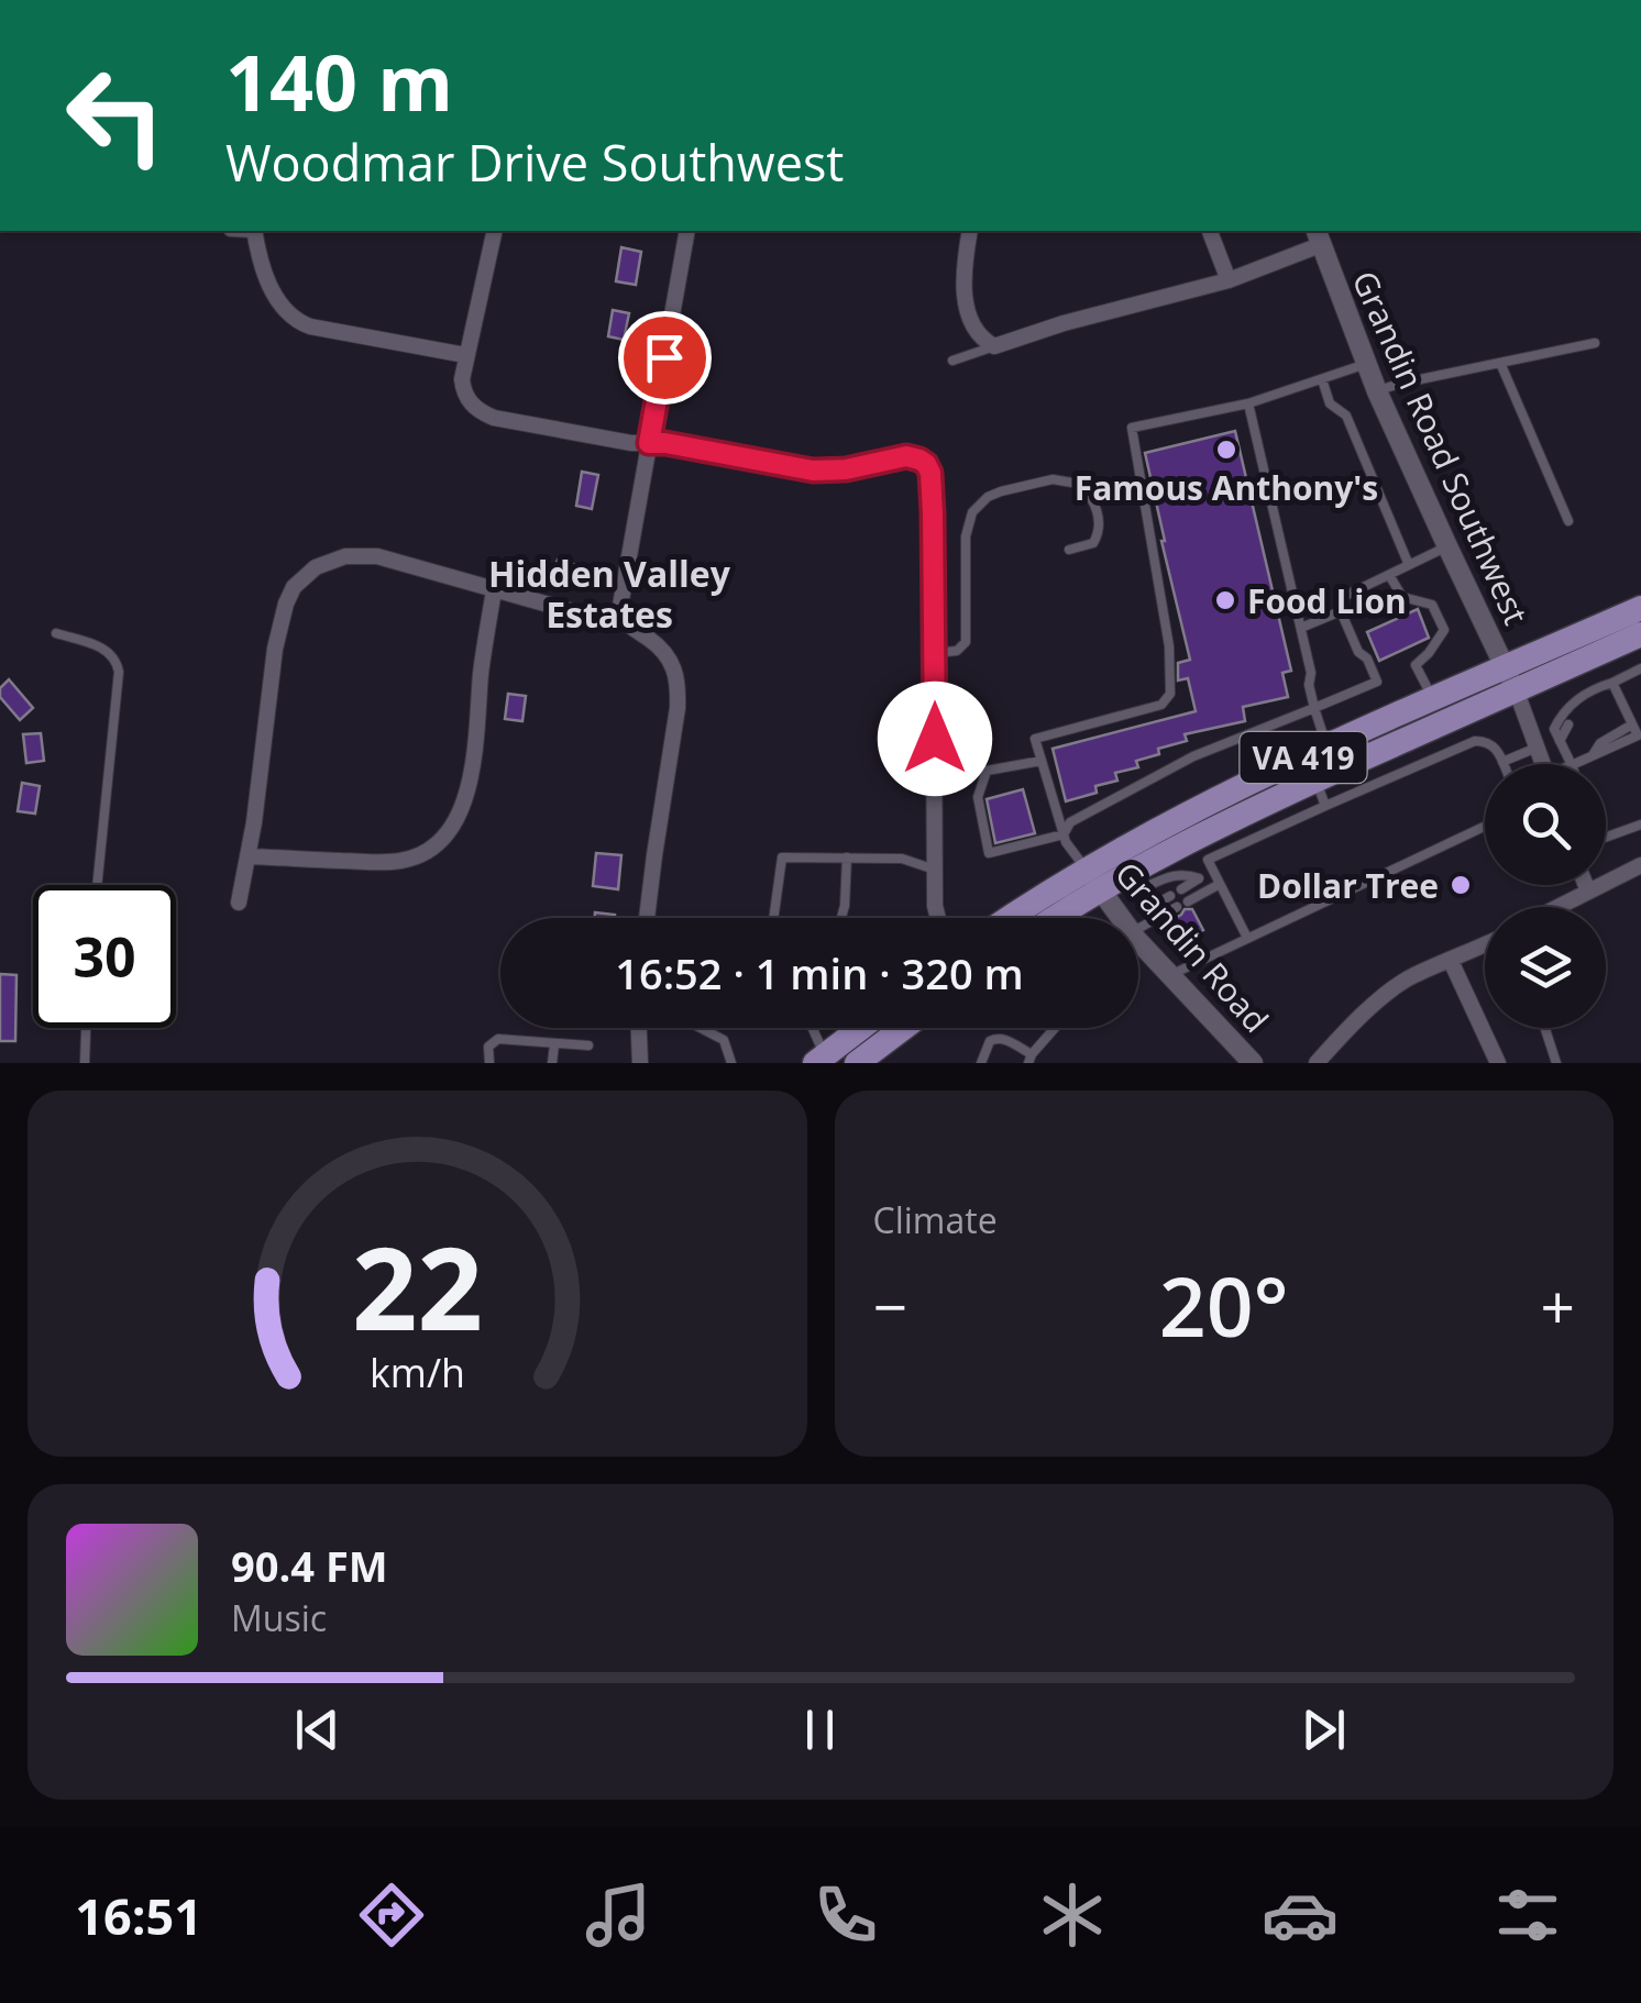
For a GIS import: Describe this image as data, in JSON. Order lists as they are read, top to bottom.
{
  "streets": {
    "main road": ["VA 419"],
    "street": ["Grandin Road Southwest", "Grandin Road"]
  },
  "crossings": [
    ["Grandin Road Southwest", "VA 419"],
    ["VA 419", "Grandin Road"]
  ],
  "districts": ["Hidden Valley Estates"],
  "places": ["Famous Anthony's", "Food Lion", "Dollar Tree"],
  "page": {
    "turn": ["140 m", "Woodmar Drive Southwest"],
    "limit": "30",
    "trip": "16:52 · 1 min · 320 m",
    "tile": "Climate",
    "heat": ["−", "20°", "+"],
    "song": ["90.4 FM", "Music"],
    "tabs": "16:51",
    "gauge": ["22", "km/h"]
  }
}
